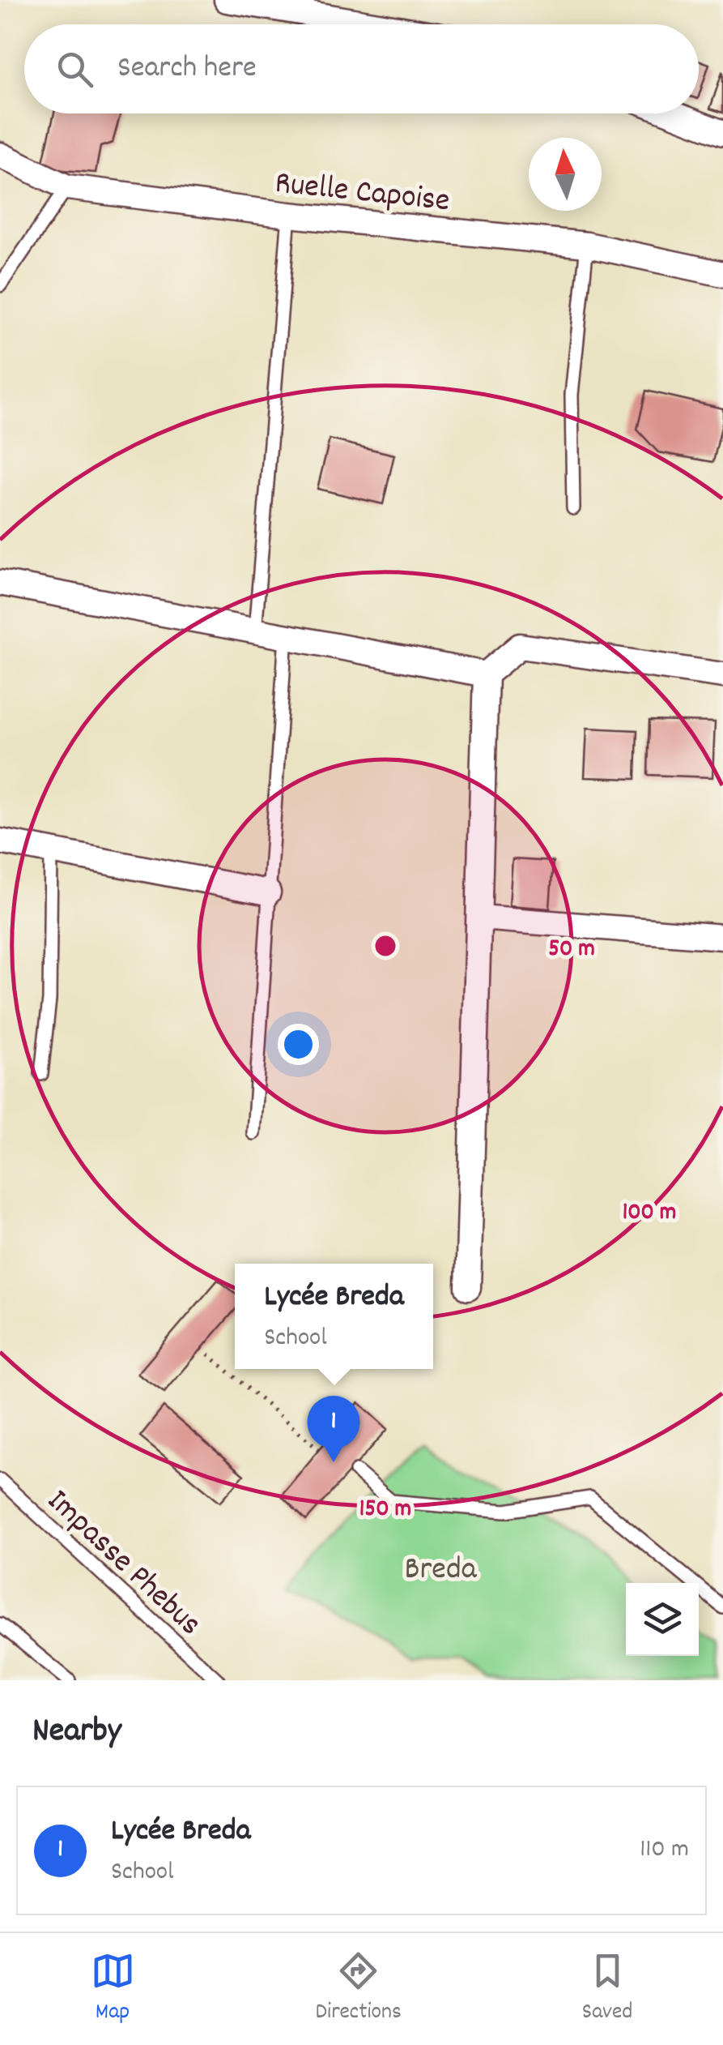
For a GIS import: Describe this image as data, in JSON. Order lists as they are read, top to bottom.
{
  "streets": {
    "street": ["Ruelle Capoise"],
    "lane": ["Impasse Phebus"]
  },
  "parks": ["Breda"],
  "north": "top",
  "page": {
    "search": "Search here",
    "popup": ["Lycée Breda", "School"],
    "pins": "1",
    "heading": "Nearby",
    "list": [
      {
        "mark": "1",
        "name": "Lycée Breda",
        "note": "School",
        "value": "110 m"
      }
    ],
    "nav": ["Map", "Directions", "Saved"]
  },
  "rings": ["50 m", "100 m", "150 m"]
}
